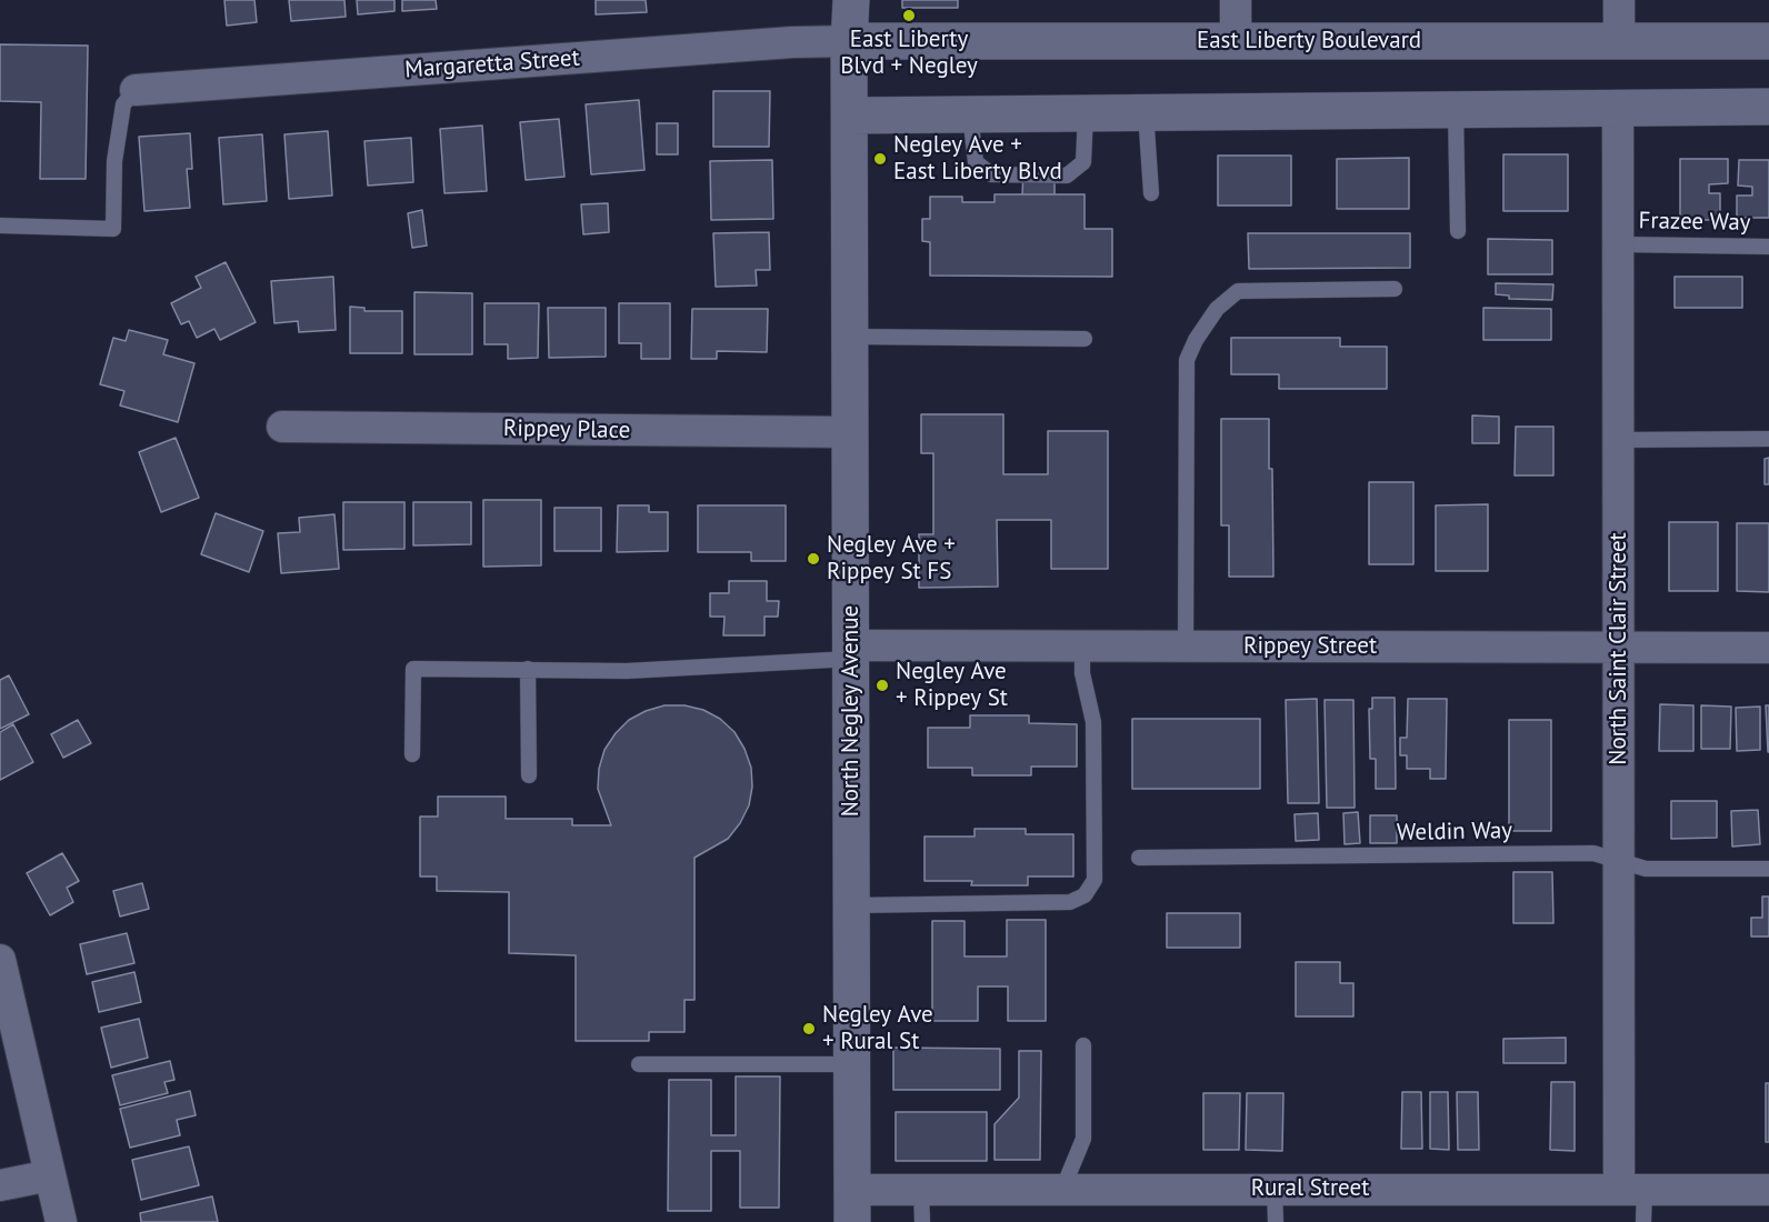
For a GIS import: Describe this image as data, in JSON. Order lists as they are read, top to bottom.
{
  "streets": {
    "main road": ["East Liberty Boulevard", "North Negley Avenue"],
    "street": [
      "Margaretta Street",
      "Rippey Place",
      "Rippey Street",
      "North Saint Clair Street",
      "Rural Street"
    ],
    "lane": ["Frazee Way", "Weldin Way"]
  },
  "crossings": [
    ["East Liberty Boulevard", "Margaretta Street"],
    ["East Liberty Boulevard", "North Negley Avenue"],
    ["Margaretta Street", "North Negley Avenue"],
    ["Frazee Way", "North Saint Clair Street"],
    ["Rippey Place", "North Negley Avenue"],
    ["Rippey Street", "North Saint Clair Street"],
    ["Rippey Street", "North Negley Avenue"],
    ["North Saint Clair Street", "Weldin Way"],
    ["North Saint Clair Street", "Rural Street"],
    ["North Negley Avenue", "Rural Street"]
  ],
  "places": [
    "East Liberty Blvd + Negley",
    "Negley Ave + East Liberty Blvd",
    "Negley Ave + Rippey St FS",
    "Negley Ave + Rippey St",
    "Negley Ave + Rural St"
  ]
}
